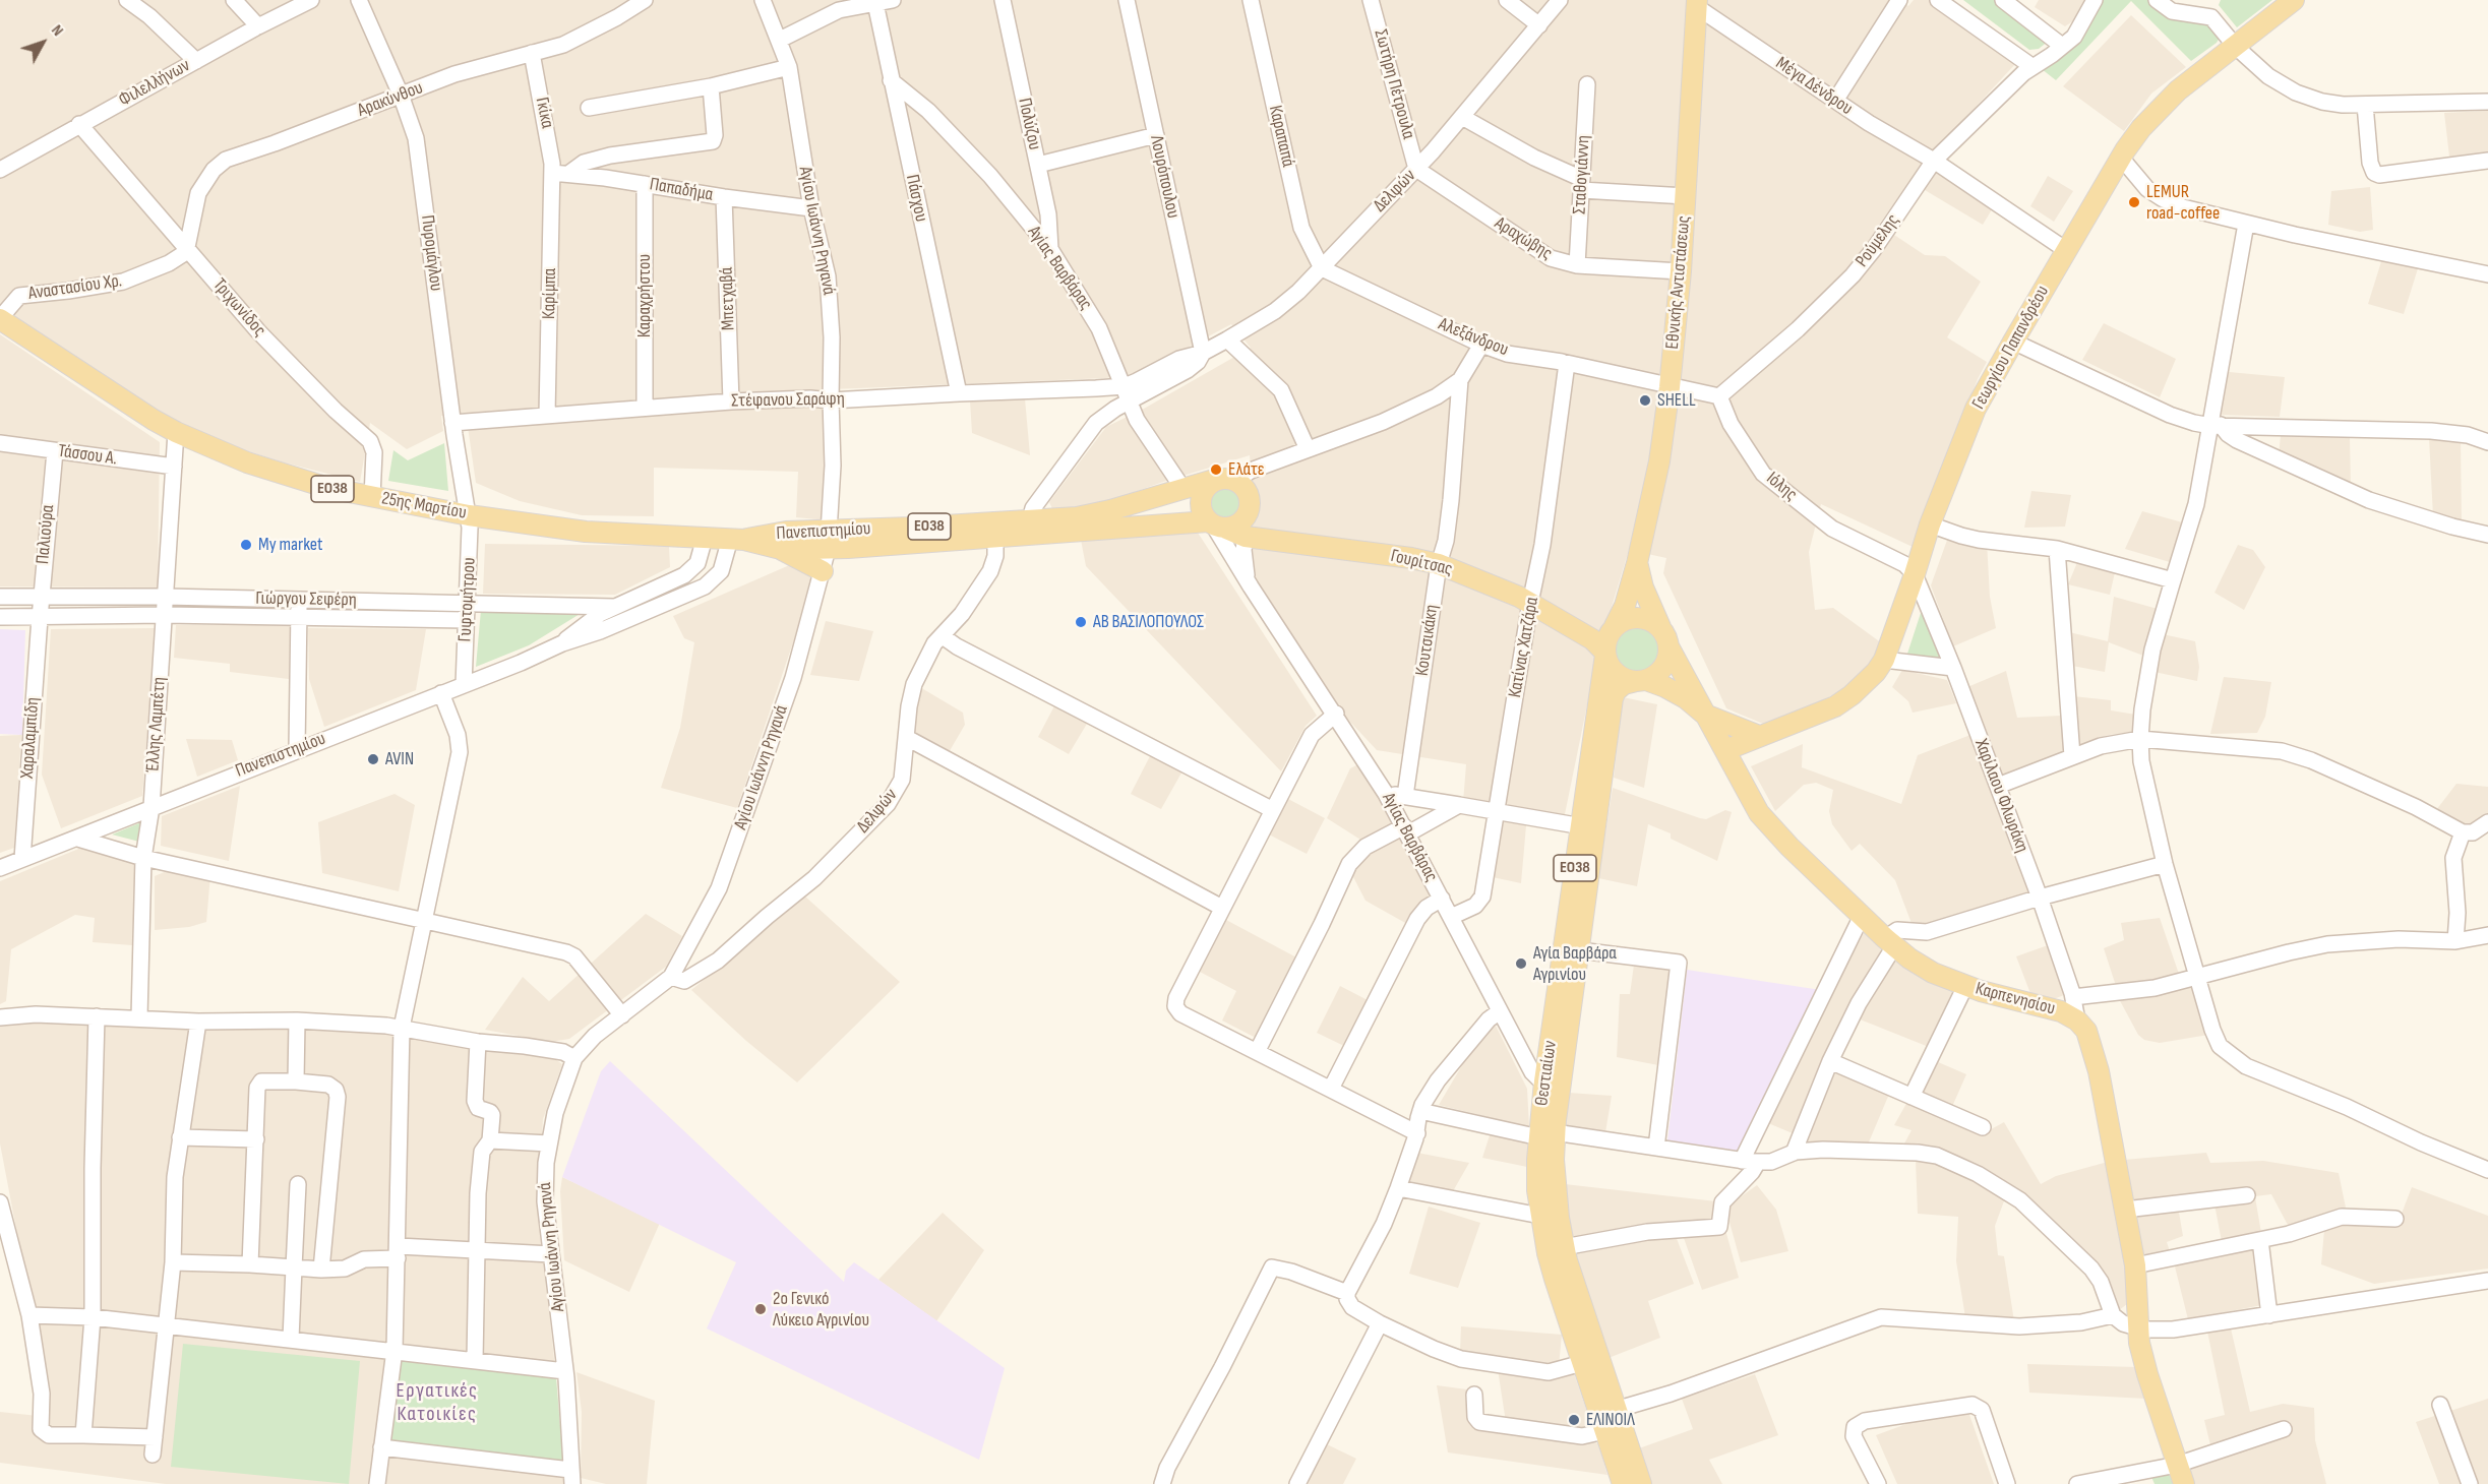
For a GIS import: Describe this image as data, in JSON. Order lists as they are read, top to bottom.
{
  "streets": {
    "main road": [
      "Εθνικής Αντιστάσεως",
      "Γεωργίου Παπανδρέου",
      "ΕΟ38",
      "25ης Μαρτίου",
      "Πανεπιστημίου",
      "Γουρίτσας",
      "Καρπενησίου",
      "Θεστιαίων"
    ],
    "street": [
      "Φιλελλήνων",
      "Σωτήρη Πέτρουλα",
      "Μέγα Δένδρου",
      "Αρακύνθου",
      "Γκίκα",
      "Πολύζου",
      "Καραπαπά",
      "Σταθογιάννη",
      "Λουρόπουλου",
      "Παπαδήμα",
      "Δελφών",
      "Πάσχου",
      "Αγίου Ιωάννη Ρηγανά",
      "Αραχώβης",
      "Ρούμελης",
      "Πυρομάγλου",
      "Αγίας Βαρβάρας",
      "Αναστασίου Χρ.",
      "Καρίμπα",
      "Καραχρήστου",
      "Μπετχαβά",
      "Τριχωνίδος",
      "Αλεξάνδρου",
      "Στέφανου Σαράφη",
      "Τάσσου Α.",
      "Ιόλης",
      "Παλιούρα",
      "Γιώργου Σεφέρη",
      "Γυφτομήτρου",
      "Κουτσικάκη",
      "Κατίνας Χατζάρα",
      "Έλλης Λαμπέτη",
      "Χαραλαμπίδη",
      "Χαρίλαου Φλωράκη"
    ]
  },
  "crossings": [
    ["Φιλελλήνων", "Τριχωνίδος"],
    ["Σωτήρη Πέτρουλα", "Δελφών"],
    ["Σωτήρη Πέτρουλα", "Αραχώβης"],
    ["Μέγα Δένδρου", "Ρούμελης"],
    ["Μέγα Δένδρου", "Εθνικής Αντιστάσεως"],
    ["Μέγα Δένδρου", "Γεωργίου Παπανδρέου"],
    ["Αρακύνθου", "Γκίκα"],
    ["Αρακύνθου", "Πυρομάγλου"],
    ["Αρακύνθου", "Αναστασίου Χρ."],
    ["Αρακύνθου", "Τριχωνίδος"],
    ["Γκίκα", "Παπαδήμα"],
    ["Γκίκα", "Καρίμπα"],
    ["Πολύζου", "Αγίας Βαρβάρας"],
    ["Καραπαπά", "Δελφών"],
    ["Καραπαπά", "Αλεξάνδρου"],
    ["Σταθογιάννη", "Αραχώβης"],
    ["Λουρόπουλου", "Δελφών"],
    ["Παπαδήμα", "Αγίου Ιωάννη Ρηγανά"],
    ["Παπαδήμα", "Καρίμπα"],
    ["Παπαδήμα", "Καραχρήστου"],
    ["Παπαδήμα", "Μπετχαβά"],
    ["Δελφών", "Αγίου Ιωάννη Ρηγανά"],
    ["Δελφών", "Αραχώβης"],
    ["Δελφών", "Αγίας Βαρβάρας"],
    ["Δελφών", "Αλεξάνδρου"],
    ["Δελφών", "Στέφανου Σαράφη"],
    ["Δελφών", "Πανεπιστημίου"],
    ["Πάσχου", "Αγίας Βαρβάρας"],
    ["Πάσχου", "Στέφανου Σαράφη"],
    ["Αγίου Ιωάννη Ρηγανά", "Στέφανου Σαράφη"],
    ["Αγίου Ιωάννη Ρηγανά", "Πανεπιστημίου"],
    ["Αραχώβης", "Εθνικής Αντιστάσεως"],
    ["Ρούμελης", "Ιόλης"],
    ["Πυρομάγλου", "Στέφανου Σαράφη"],
    ["Πυρομάγλου", "25ης Μαρτίου"],
    ["Πυρομάγλου", "Γυφτομήτρου"],
    ["Αγίας Βαρβάρας", "Στέφανου Σαράφη"],
    ["Αγίας Βαρβάρας", "Πανεπιστημίου"],
    ["Αγίας Βαρβάρας", "Γουρίτσας"],
    ["Αγίας Βαρβάρας", "Κατίνας Χατζάρα"],
    ["Αγίας Βαρβάρας", "Θεστιαίων"],
    ["Εθνικής Αντιστάσεως", "Αλεξάνδρου"],
    ["Εθνικής Αντιστάσεως", "ΕΟ38"],
    ["Εθνικής Αντιστάσεως", "Γουρίτσας"],
    ["Εθνικής Αντιστάσεως", "Καρπενησίου"],
    ["Εθνικής Αντιστάσεως", "Θεστιαίων"],
    ["Αναστασίου Χρ.", "Τριχωνίδος"],
    ["Αναστασίου Χρ.", "25ης Μαρτίου"],
    ["Καρίμπα", "Στέφανου Σαράφη"],
    ["Καραχρήστου", "Στέφανου Σαράφη"],
    ["Μπετχαβά", "Στέφανου Σαράφη"],
    ["Τριχωνίδος", "25ης Μαρτίου"],
    ["Αλεξάνδρου", "Κουτσικάκη"],
    ["Αλεξάνδρου", "Κατίνας Χατζάρα"],
    ["Γεωργίου Παπανδρέου", "Ιόλης"],
    ["Γεωργίου Παπανδρέου", "Χαρίλαου Φλωράκη"],
    ["Τάσσου Α.", "Παλιούρα"],
    ["Τάσσου Α.", "Έλλης Λαμπέτη"],
    ["Ιόλης", "Χαρίλαου Φλωράκη"],
    ["ΕΟ38", "Γουρίτσας"],
    ["ΕΟ38", "Καρπενησίου"],
    ["ΕΟ38", "Θεστιαίων"],
    ["25ης Μαρτίου", "Πανεπιστημίου"],
    ["25ης Μαρτίου", "Γυφτομήτρου"],
    ["25ης Μαρτίου", "Έλλης Λαμπέτη"],
    ["Πανεπιστημίου", "Γουρίτσας"],
    ["Πανεπιστημίου", "Γιώργου Σεφέρη"],
    ["Πανεπιστημίου", "Γυφτομήτρου"],
    ["Πανεπιστημίου", "Έλλης Λαμπέτη"],
    ["Πανεπιστημίου", "Χαραλαμπίδη"],
    ["Παλιούρα", "Γιώργου Σεφέρη"],
    ["Παλιούρα", "Χαραλαμπίδη"],
    ["Γουρίτσας", "Κουτσικάκη"],
    ["Γουρίτσας", "Κατίνας Χατζάρα"],
    ["Γουρίτσας", "Καρπενησίου"],
    ["Γουρίτσας", "Θεστιαίων"],
    ["Γιώργου Σεφέρη", "Γυφτομήτρου"],
    ["Γιώργου Σεφέρη", "Έλλης Λαμπέτη"],
    ["Γιώργου Σεφέρη", "Χαραλαμπίδη"],
    ["Χαρίλαου Φλωράκη", "Καρπενησίου"],
    ["Καρπενησίου", "Θεστιαίων"]
  ],
  "districts": ["Εργατικές Κατοικίες"],
  "places": [
    "LEMUR road-coffee",
    "SHELL",
    "Ελάτε",
    "My market",
    "ΑΒ ΒΑΣΙΛΟΠΟΥΛΟΣ",
    "AVIN",
    "Αγία Βαρβάρα Αγρινίου",
    "2ο Γενικό Λύκειο Αγρινίου",
    "ΕΛΙΝΟΙΛ"
  ],
  "north": "top right"
}
